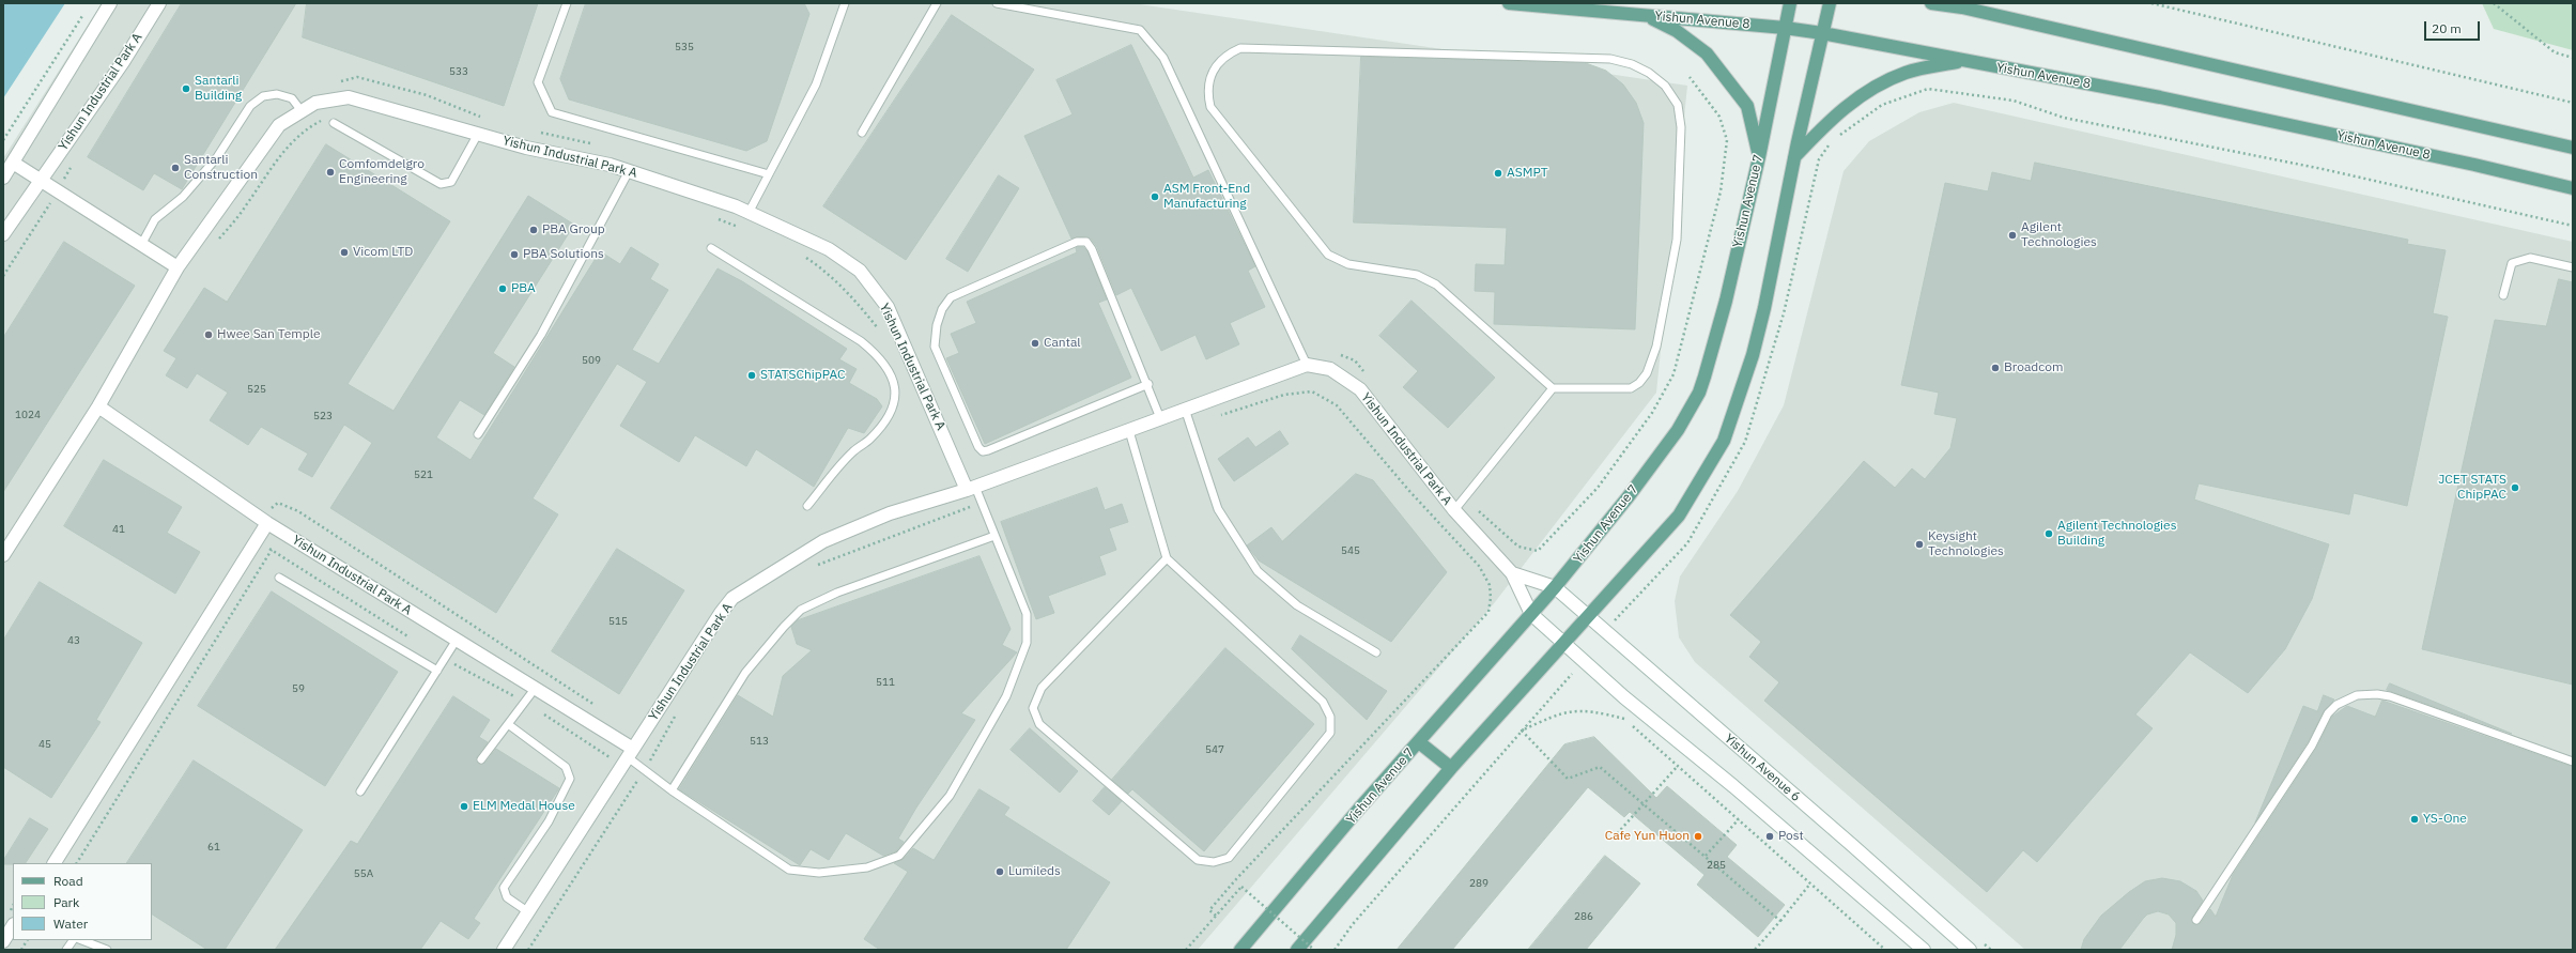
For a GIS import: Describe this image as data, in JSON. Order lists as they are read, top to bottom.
{
  "streets": {
    "main road": ["Yishun Avenue 8", "Yishun Avenue 7"],
    "street": ["Yishun Industrial Park A", "Yishun Avenue 6"]
  },
  "crossings": [
    ["Yishun Avenue 8", "Yishun Avenue 7"],
    ["Yishun Industrial Park A", "Yishun Avenue 7"],
    ["Yishun Industrial Park A", "Yishun Avenue 6"],
    ["Yishun Avenue 7", "Yishun Avenue 6"]
  ],
  "places": [
    "Santarli Building",
    "Santarli Construction",
    "Comfomdelgro Engineering",
    "ASMPT",
    "ASM Front-End Manufacturing",
    "PBA Group",
    "Agilent Technologies",
    "Vicom LTD",
    "PBA Solutions",
    "PBA",
    "Hwee San Temple",
    "Cantal",
    "Broadcom",
    "STATSChipPAC",
    "JCET STATS ChipPAC",
    "Agilent Technologies Building",
    "Keysight Technologies",
    "ELM Medal House",
    "YS-One",
    "Cafe Yun Huon",
    "Post",
    "Lumileds"
  ],
  "house_numbers": [
    "535",
    "533",
    "509",
    "525",
    "1024",
    "523",
    "521",
    "41",
    "545",
    "515",
    "43",
    "511",
    "59",
    "513",
    "45",
    "547",
    "61",
    "285",
    "55A",
    "289",
    "286"
  ],
  "legend": ["Road", "Park", "Water"],
  "scale_bar": "20 m"
}
